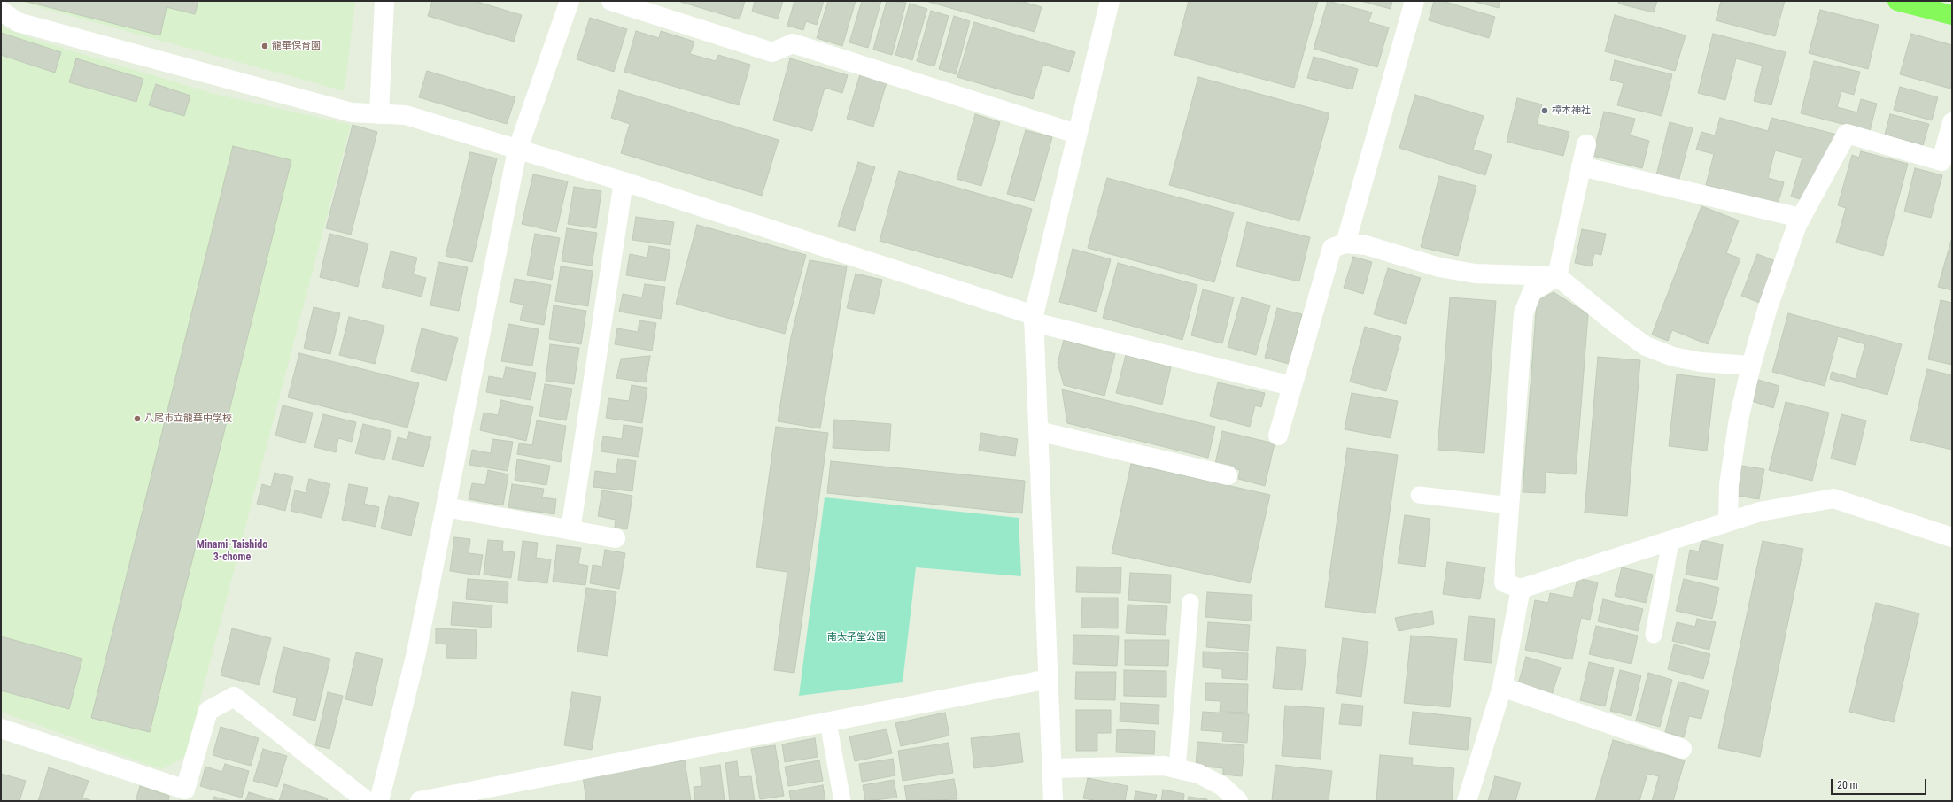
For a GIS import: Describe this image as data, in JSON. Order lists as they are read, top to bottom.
{
  "districts": ["Minami-Taishido 3-chome"],
  "parks": ["南太子堂公園"],
  "places": ["龍華保育園", "樟本神社", "八尾市立龍華中学校"],
  "scale_bar": "20 m"
}
